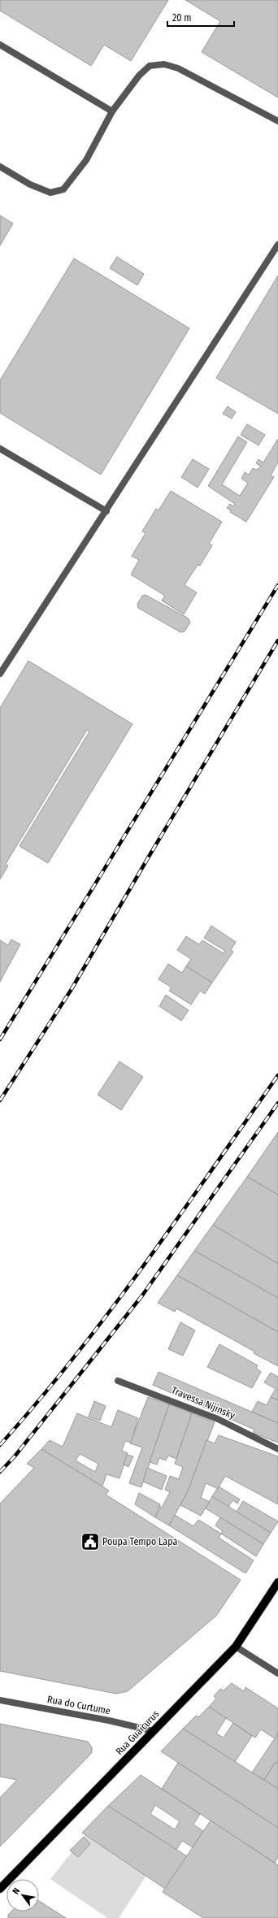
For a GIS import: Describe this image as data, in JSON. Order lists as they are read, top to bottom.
{
  "streets": {
    "main road": ["Rua Guaicurus"],
    "street": ["Travessa Nijinsky", "Rua do Curtume"]
  },
  "crossings": [
    ["Rua do Curtume", "Rua Guaicurus"]
  ],
  "places": {
    "public building": ["Poupa Tempo Lapa"]
  },
  "scale_bar": "20 m",
  "north": "top left"
}
